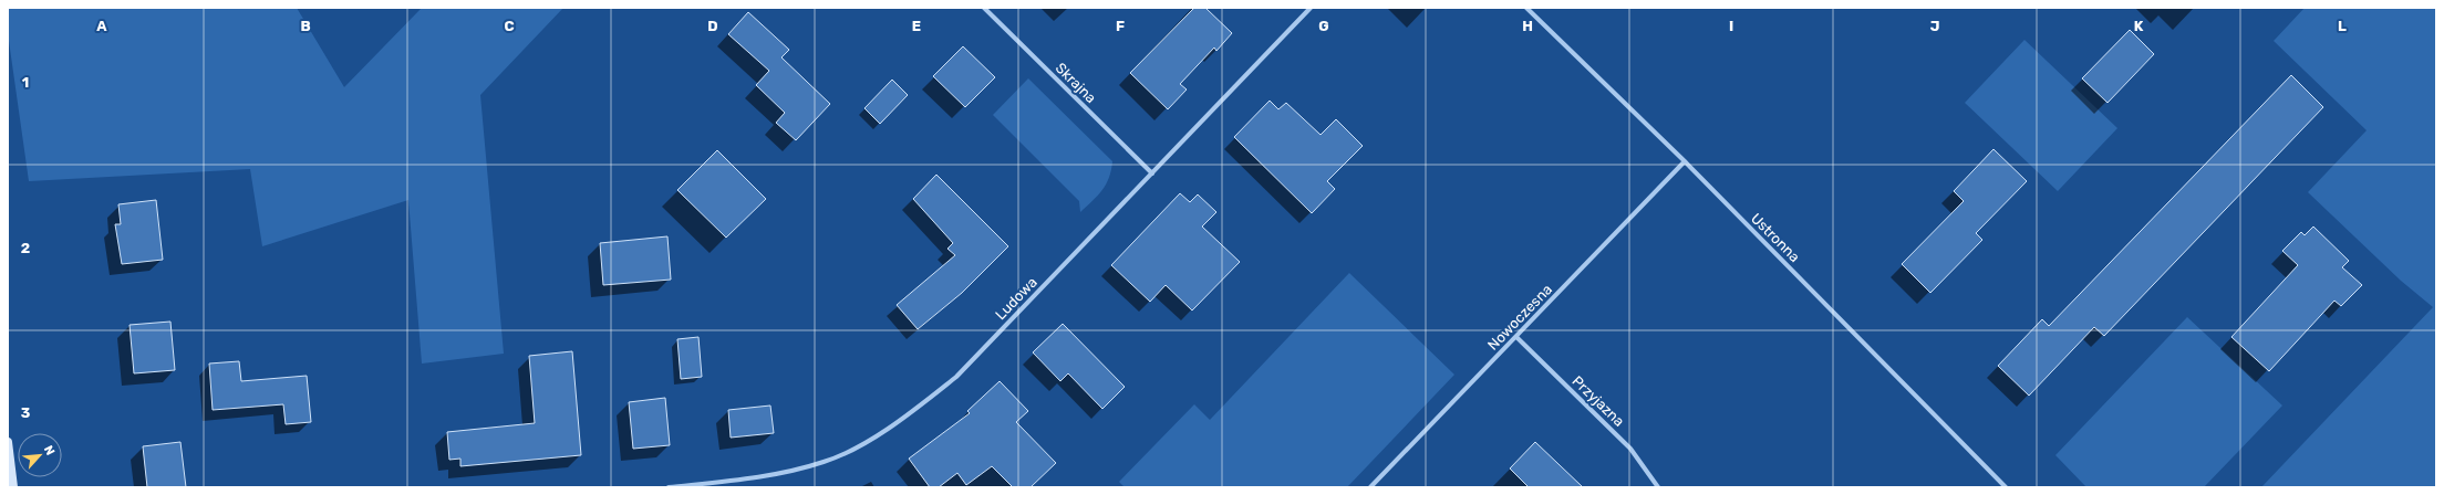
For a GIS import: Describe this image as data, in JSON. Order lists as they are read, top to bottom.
{
  "streets": {
    "street": [
      "Skrajna",
      "Ustronna",
      "Ludowa",
      "Nowoczesna",
      "Przyjazna"
    ]
  },
  "crossings": [
    ["Skrajna", "Ludowa"],
    ["Ustronna", "Nowoczesna"],
    ["Nowoczesna", "Przyjazna"]
  ],
  "north": "top right",
  "grid": {
    "columns": [
      "A",
      "B",
      "C",
      "D",
      "E",
      "F",
      "G",
      "H",
      "I",
      "J",
      "K",
      "L"
    ],
    "rows": ["1", "2", "3"]
  }
}
